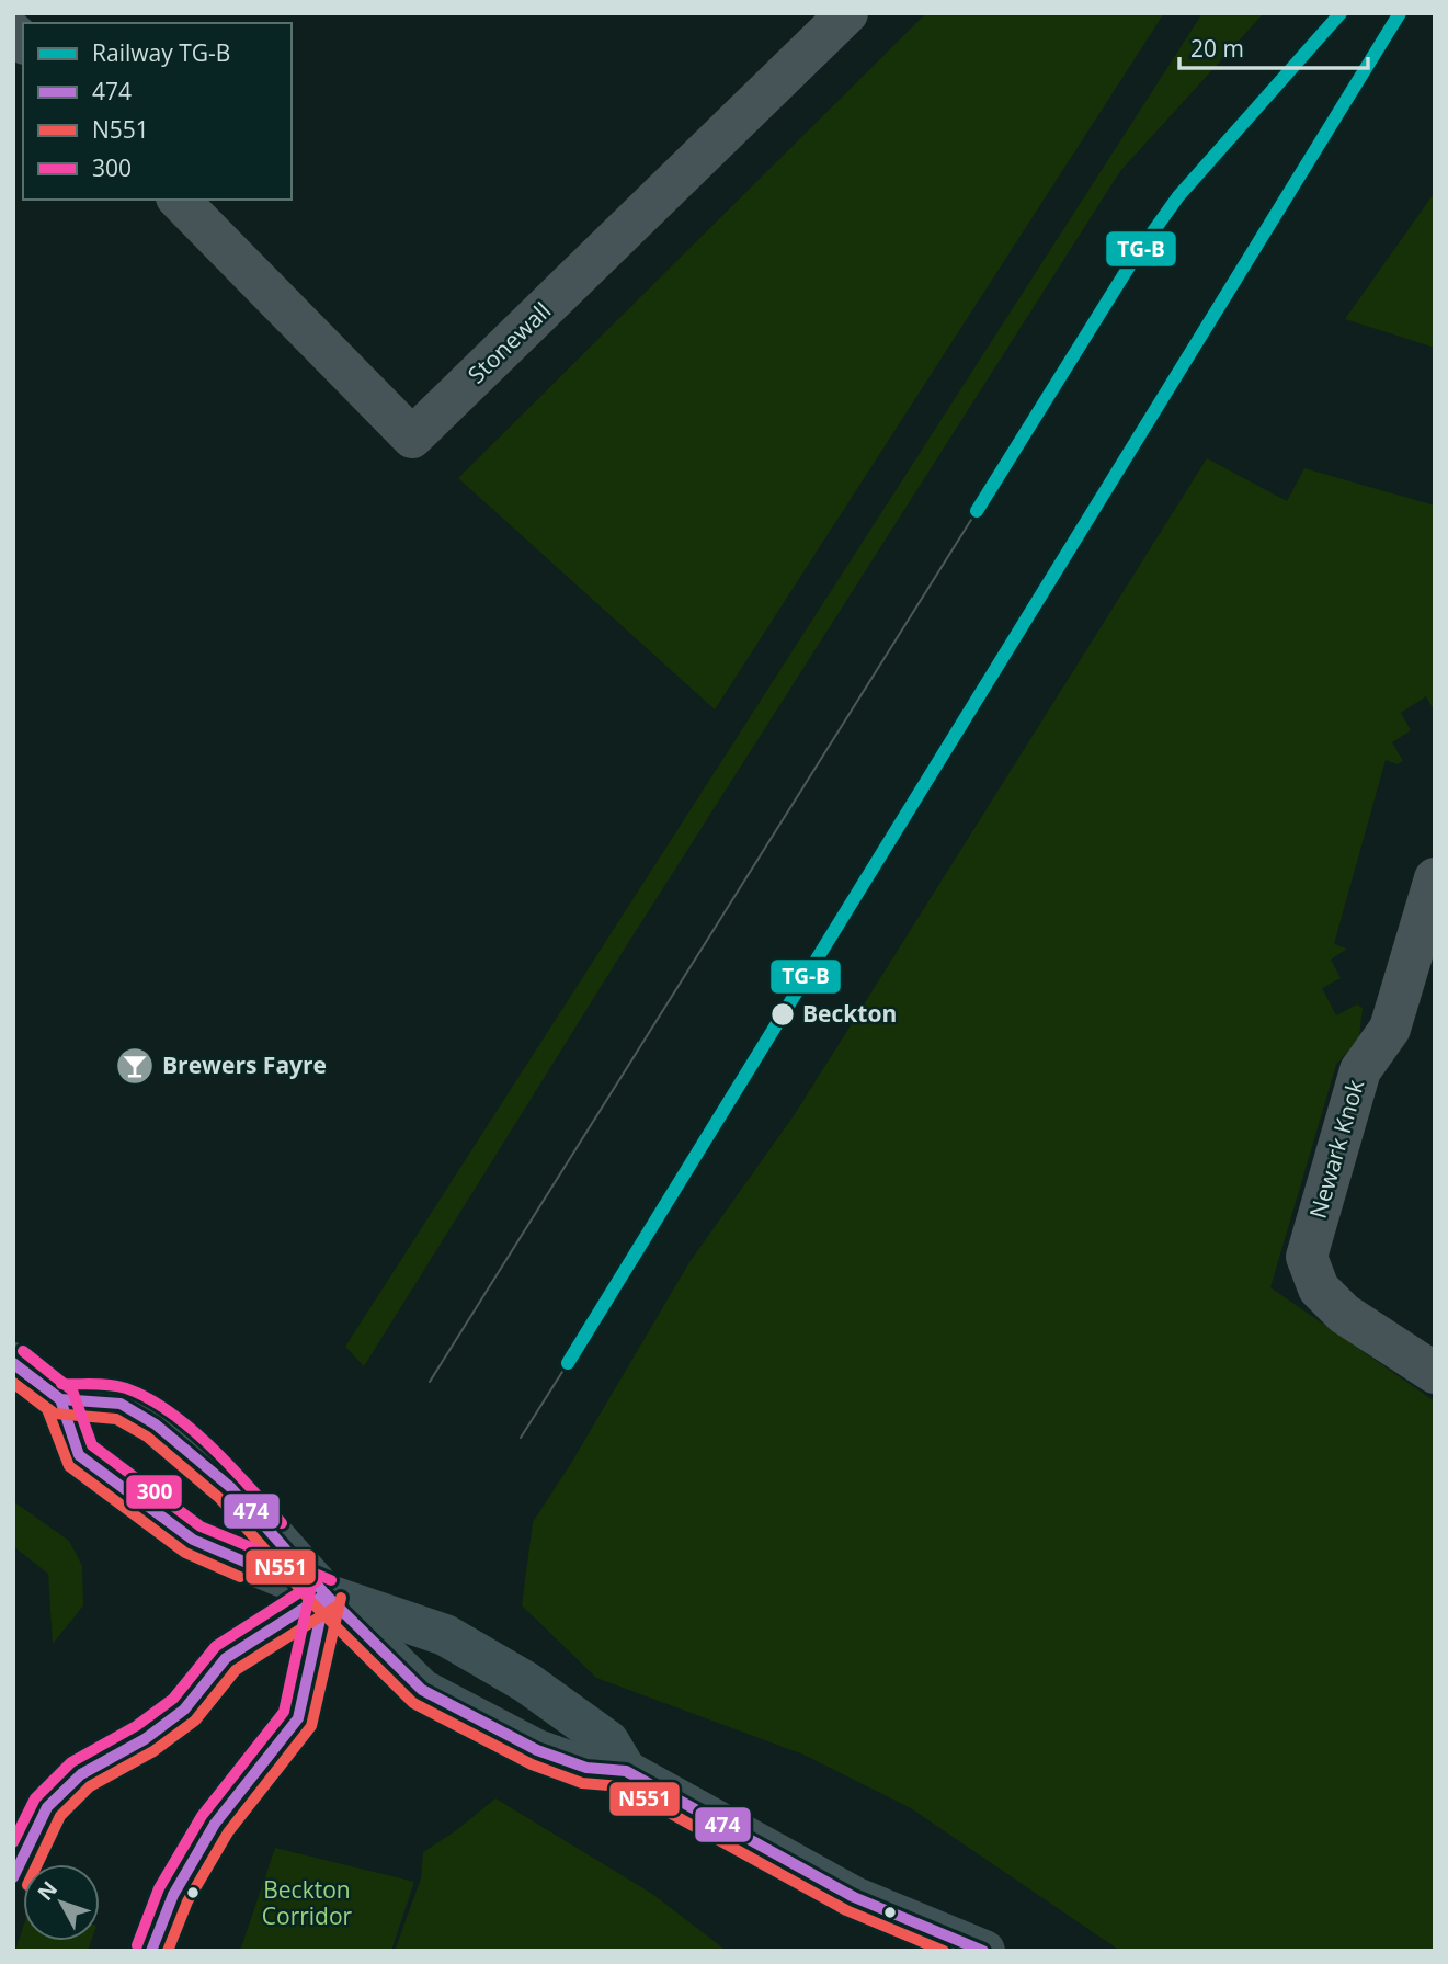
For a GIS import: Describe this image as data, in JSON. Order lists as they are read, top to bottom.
{
  "streets": {
    "street": ["Stonewall", "Newark Knok"]
  },
  "parks": ["Beckton Corridor"],
  "places": {
    "other": ["Beckton"],
    "bar": ["Brewers Fayre"]
  },
  "lines": [
    "rail line TG-B",
    "transit line 300",
    "transit line 474",
    "transit line N551"
  ],
  "legend": [
    "Railway TG-B",
    "474",
    "N551",
    "300"
  ],
  "scale_bar": "20 m",
  "north": "top left"
}
